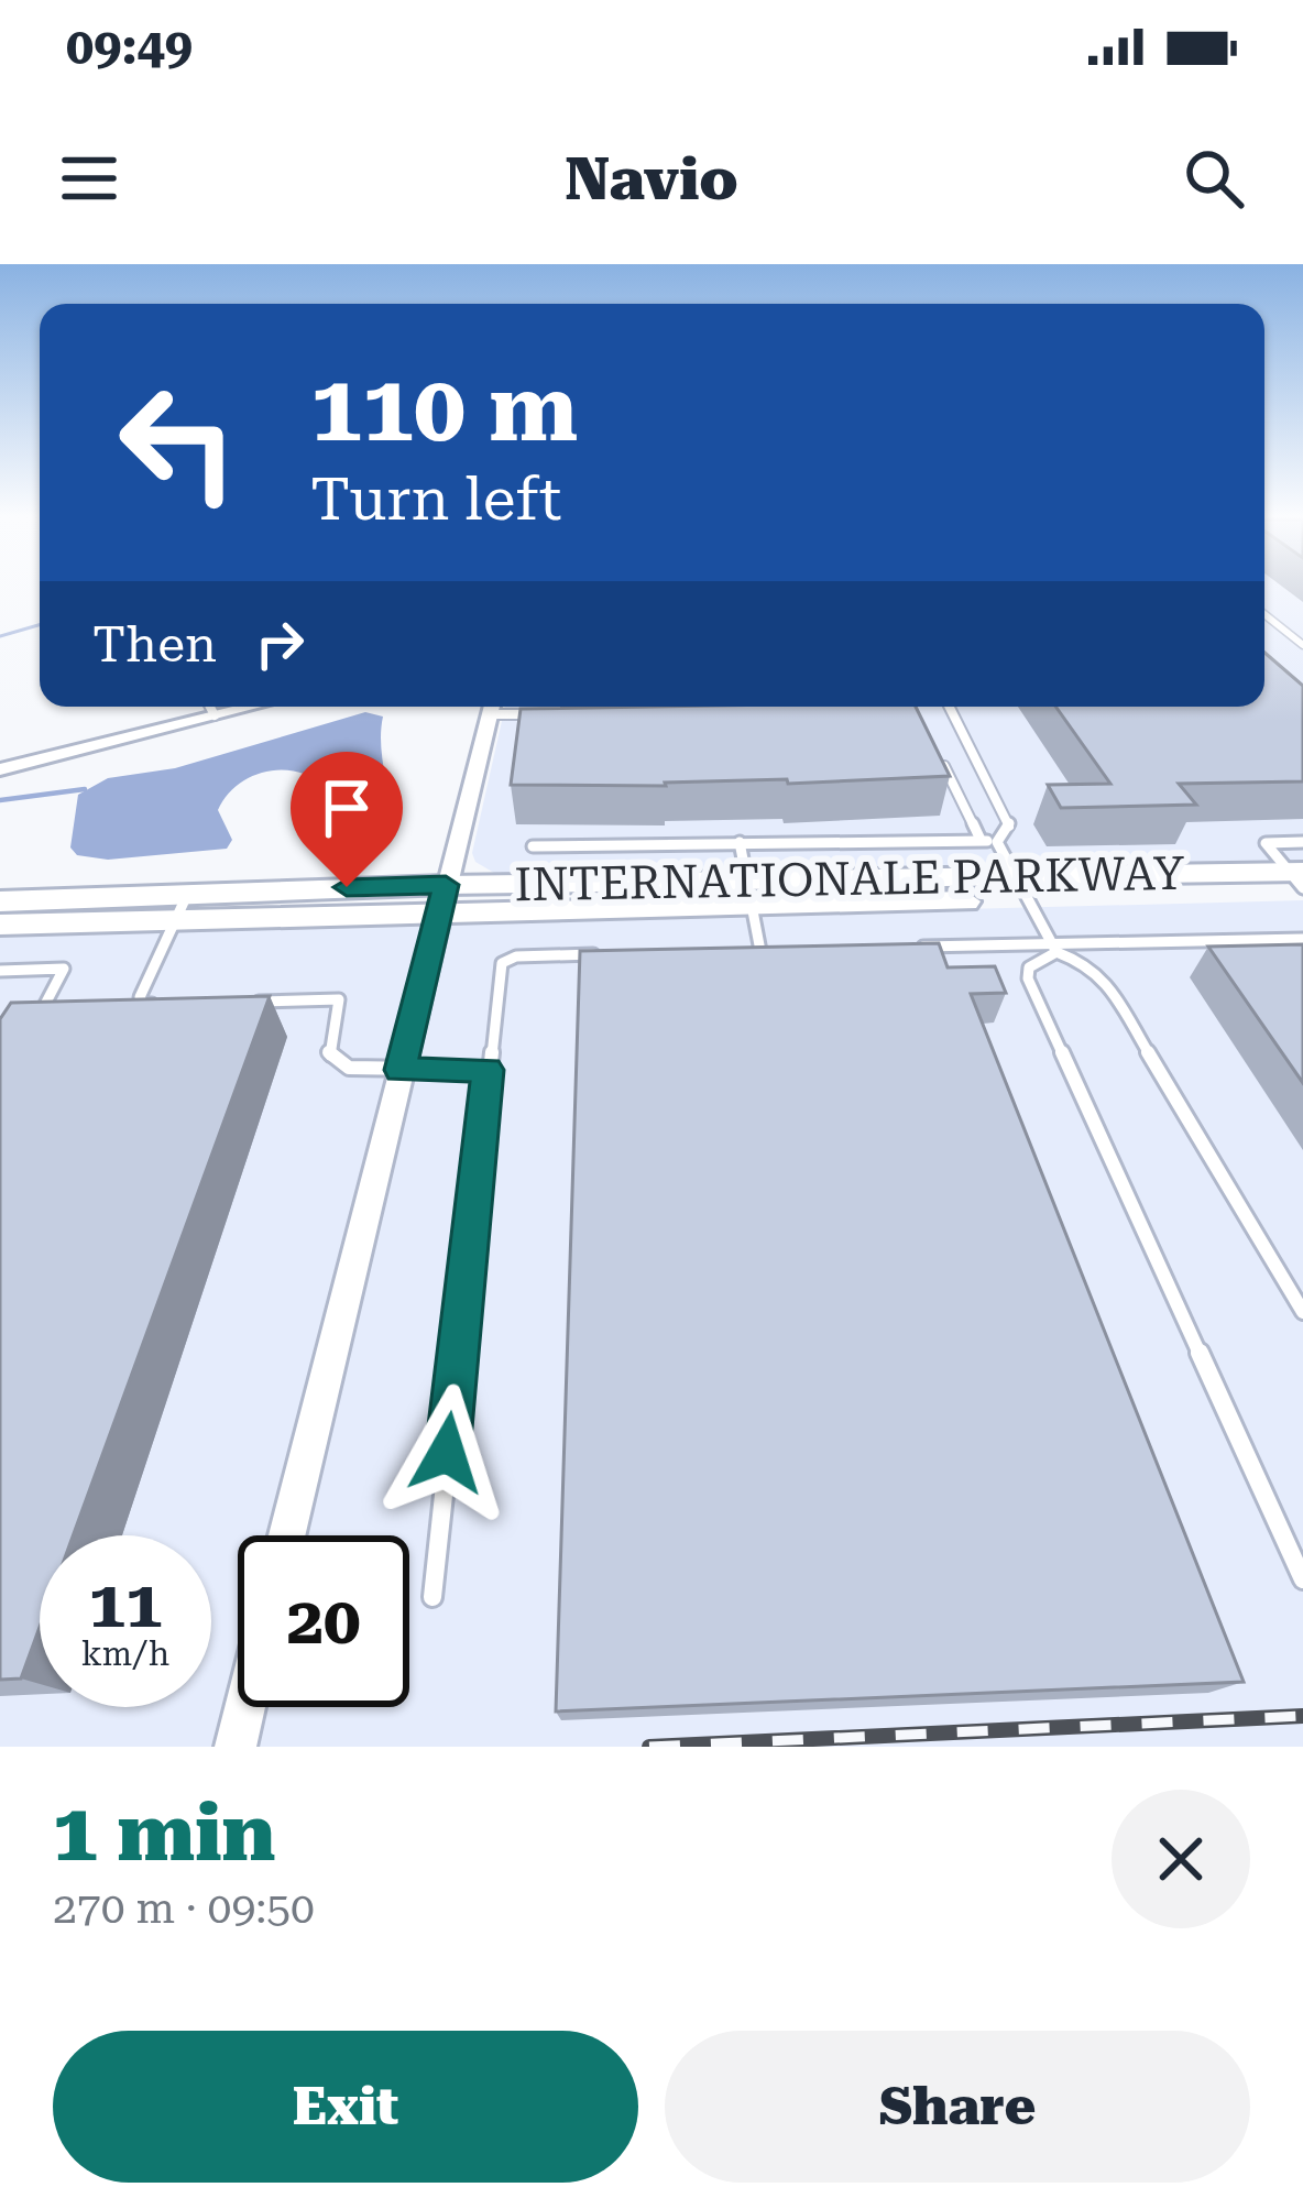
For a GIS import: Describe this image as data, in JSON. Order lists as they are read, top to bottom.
{
  "streets": {
    "street": ["INTERNATIONALE PARKWAY"]
  },
  "page": {
    "status": "09:49",
    "header": "Navio",
    "turn": ["110 m", "Turn left"],
    "then": "Then",
    "speed": "11 km/h",
    "limit": "20",
    "heading": ["1 min", "270 m · 09:50"],
    "buttons": ["Exit", "Share"]
  }
}
